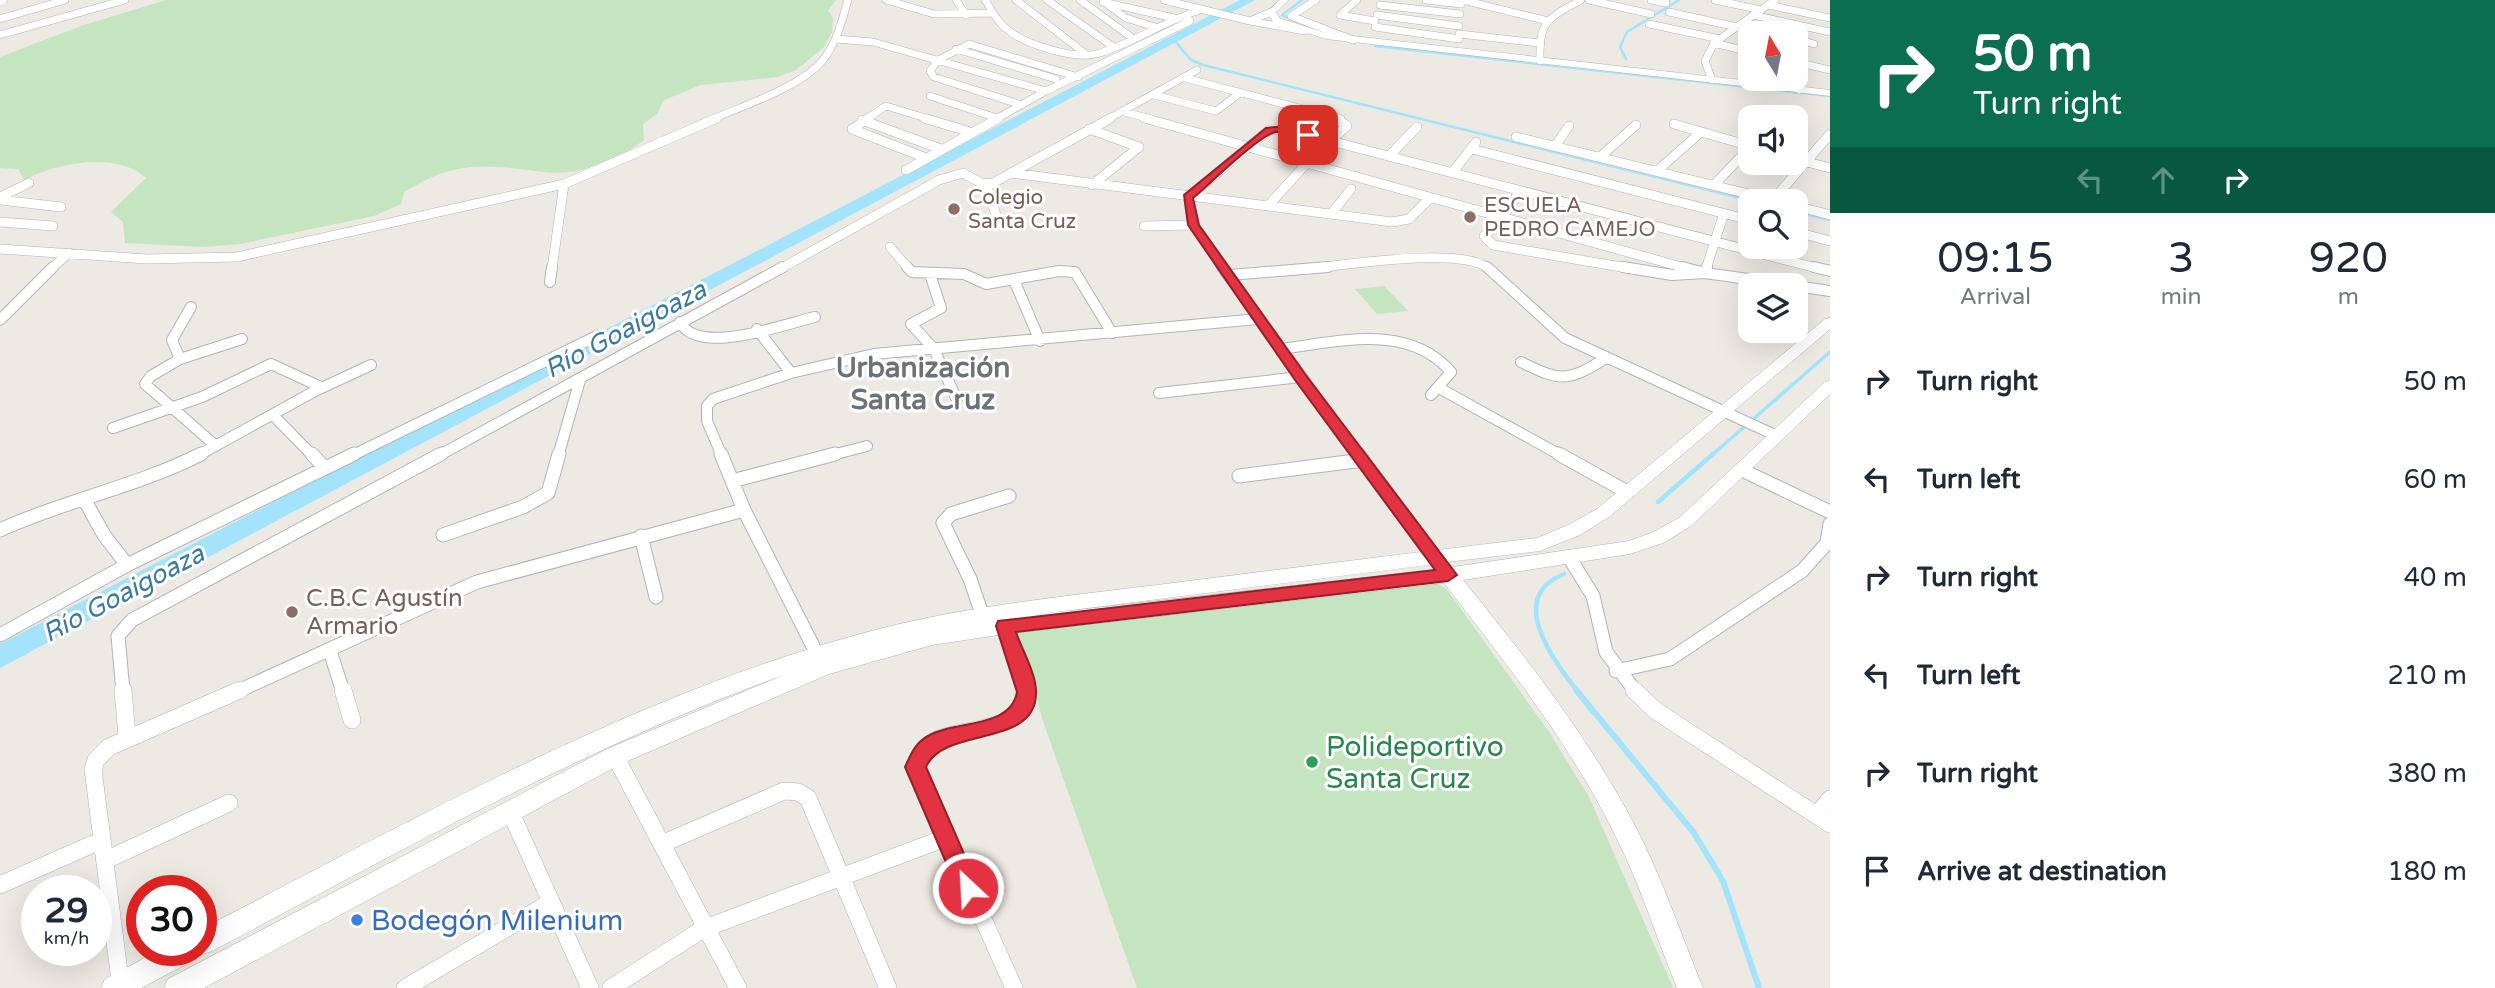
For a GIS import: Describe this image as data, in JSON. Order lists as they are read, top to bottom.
{
  "districts": ["Urbanización Santa Cruz"],
  "water": ["Río Goaigoaza"],
  "places": [
    "Colegio Santa Cruz",
    "ESCUELA PEDRO CAMEJO",
    "C.B.C Agustín Armario",
    "Polideportivo Santa Cruz",
    "Bodegón Milenium"
  ],
  "north": "top",
  "page": {
    "turn": ["50 m", "Turn right"],
    "eta": [
      "09:15",
      "Arrival",
      "3",
      "min",
      "920",
      "m"
    ],
    "list": [
      {
        "name": "Turn right",
        "value": "50 m"
      },
      {
        "name": "Turn left",
        "value": "60 m"
      },
      {
        "name": "Turn right",
        "value": "40 m"
      },
      {
        "name": "Turn left",
        "value": "210 m"
      },
      {
        "name": "Turn right",
        "value": "380 m"
      },
      {
        "name": "Arrive at destination",
        "value": "180 m"
      }
    ],
    "speed": "29 km/h",
    "limit": "30"
  }
}
